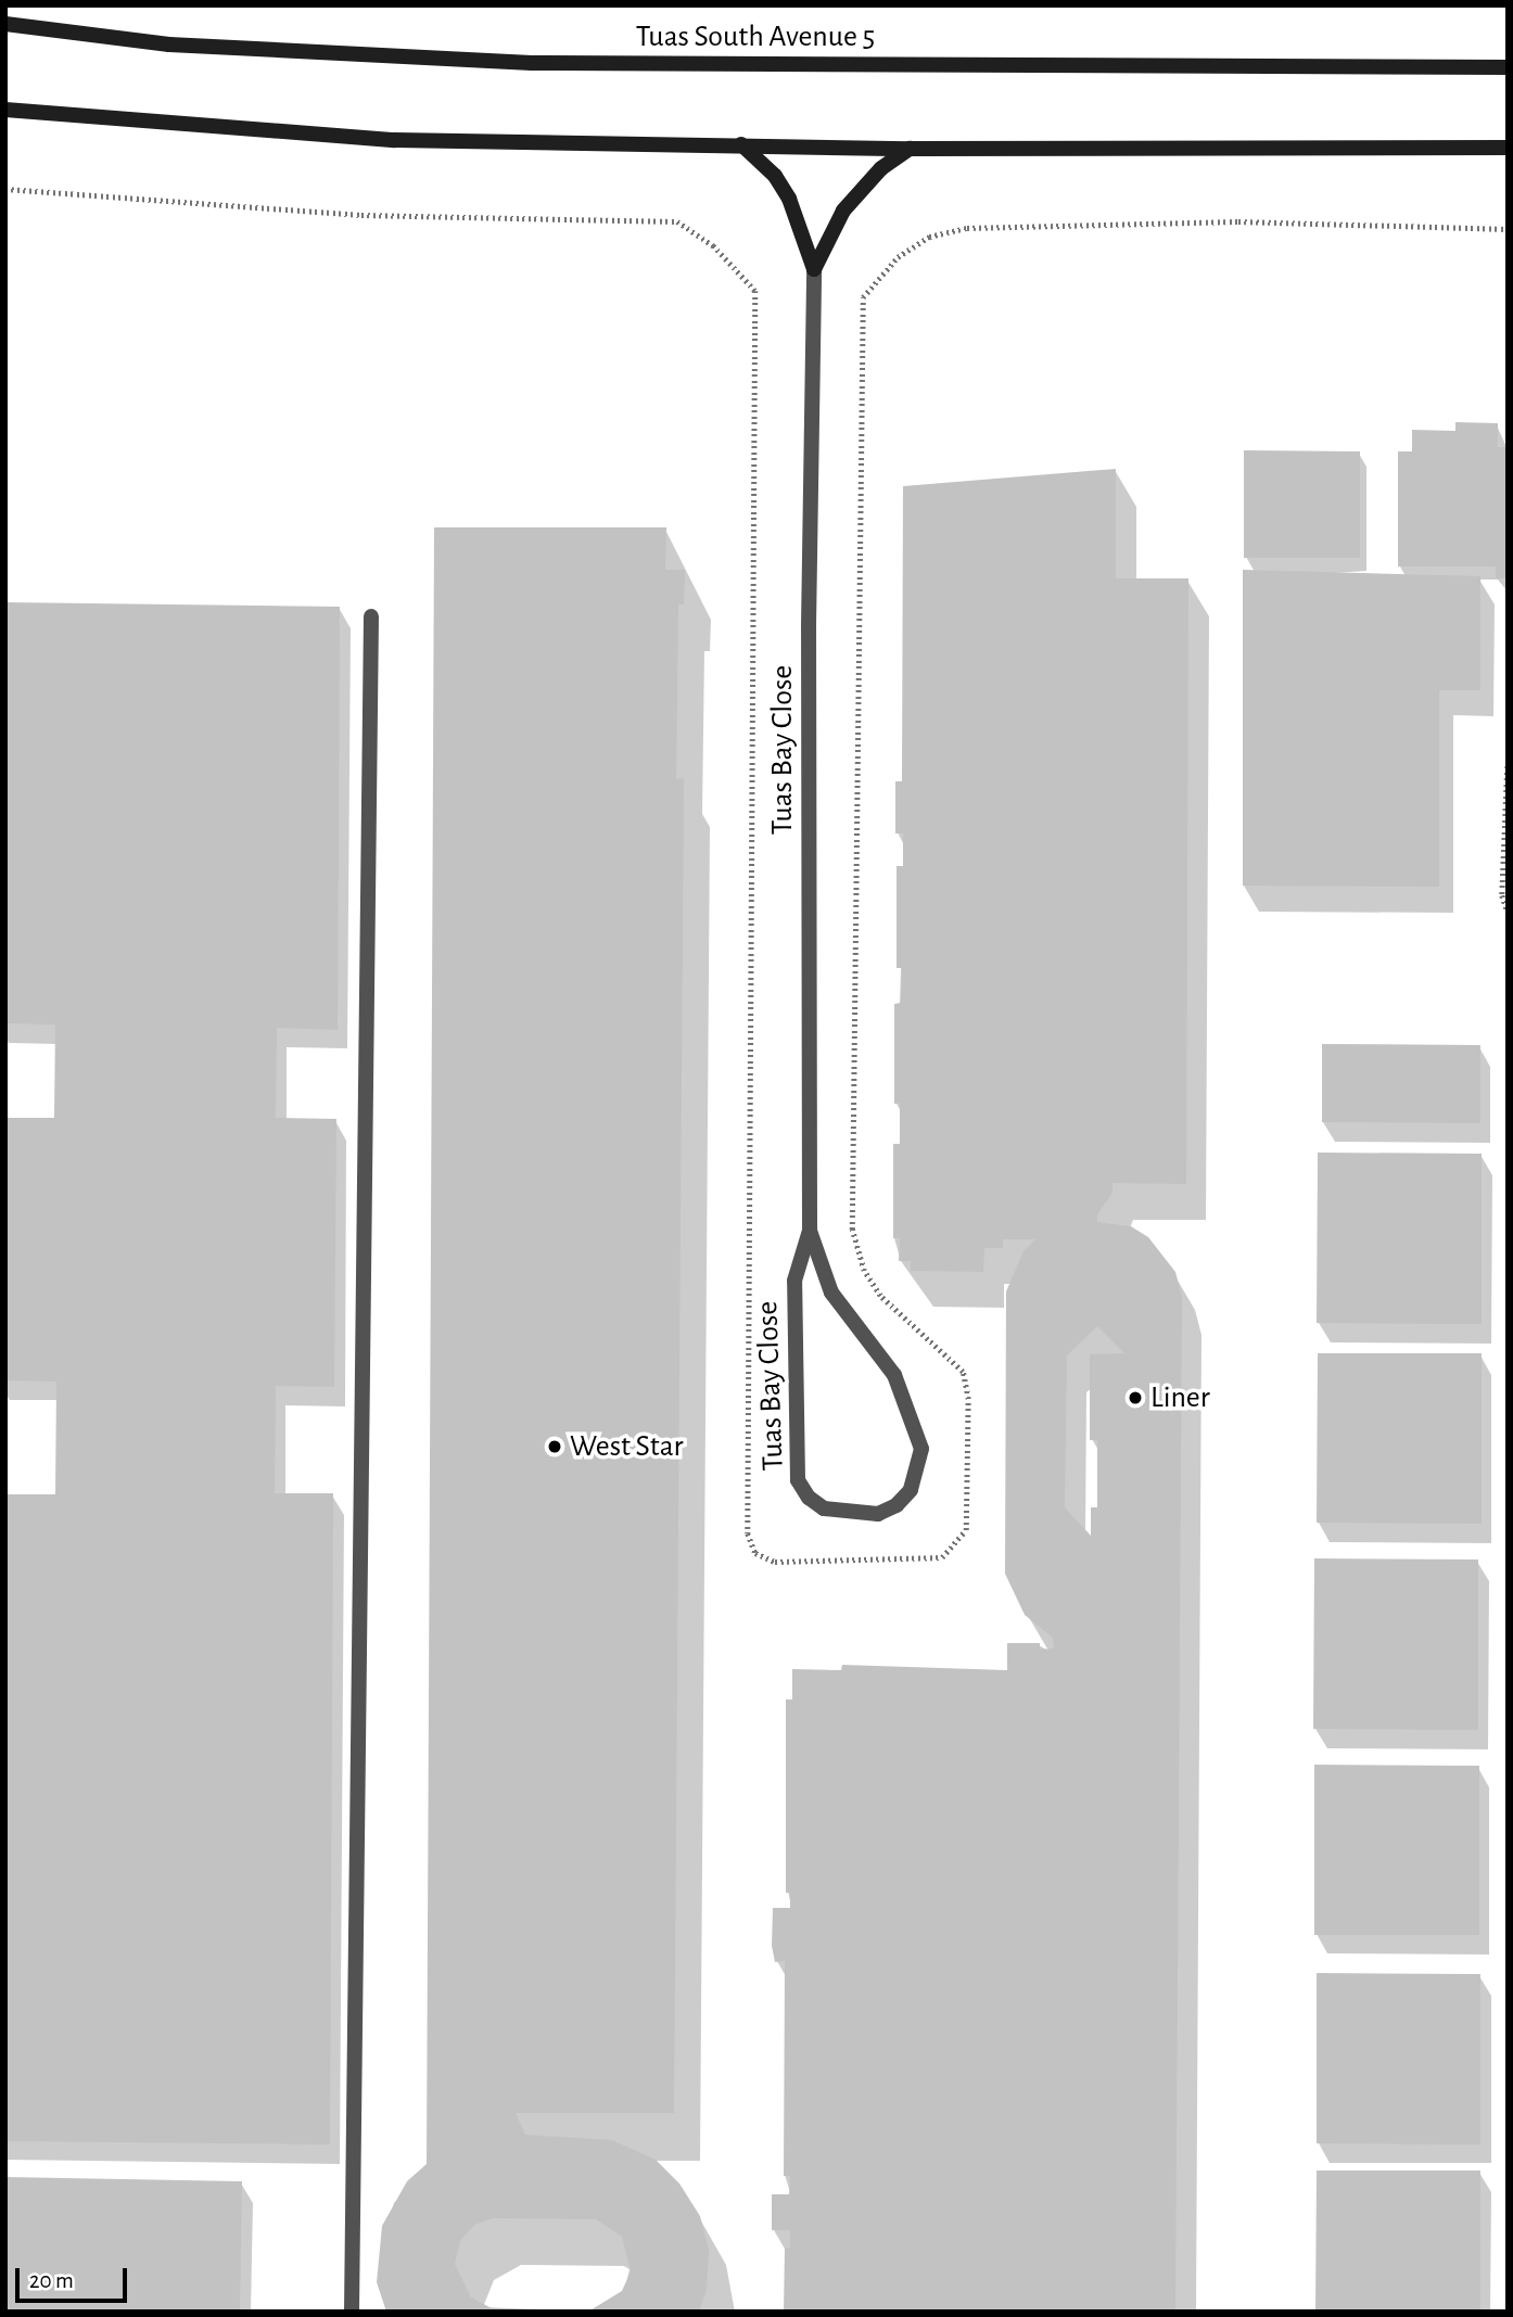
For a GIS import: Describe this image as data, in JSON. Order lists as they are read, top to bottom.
{
  "streets": {
    "street": ["Tuas South Avenue 5", "Tuas Bay Close"]
  },
  "places": ["Liner", "West Star"],
  "scale_bar": "20 m"
}
